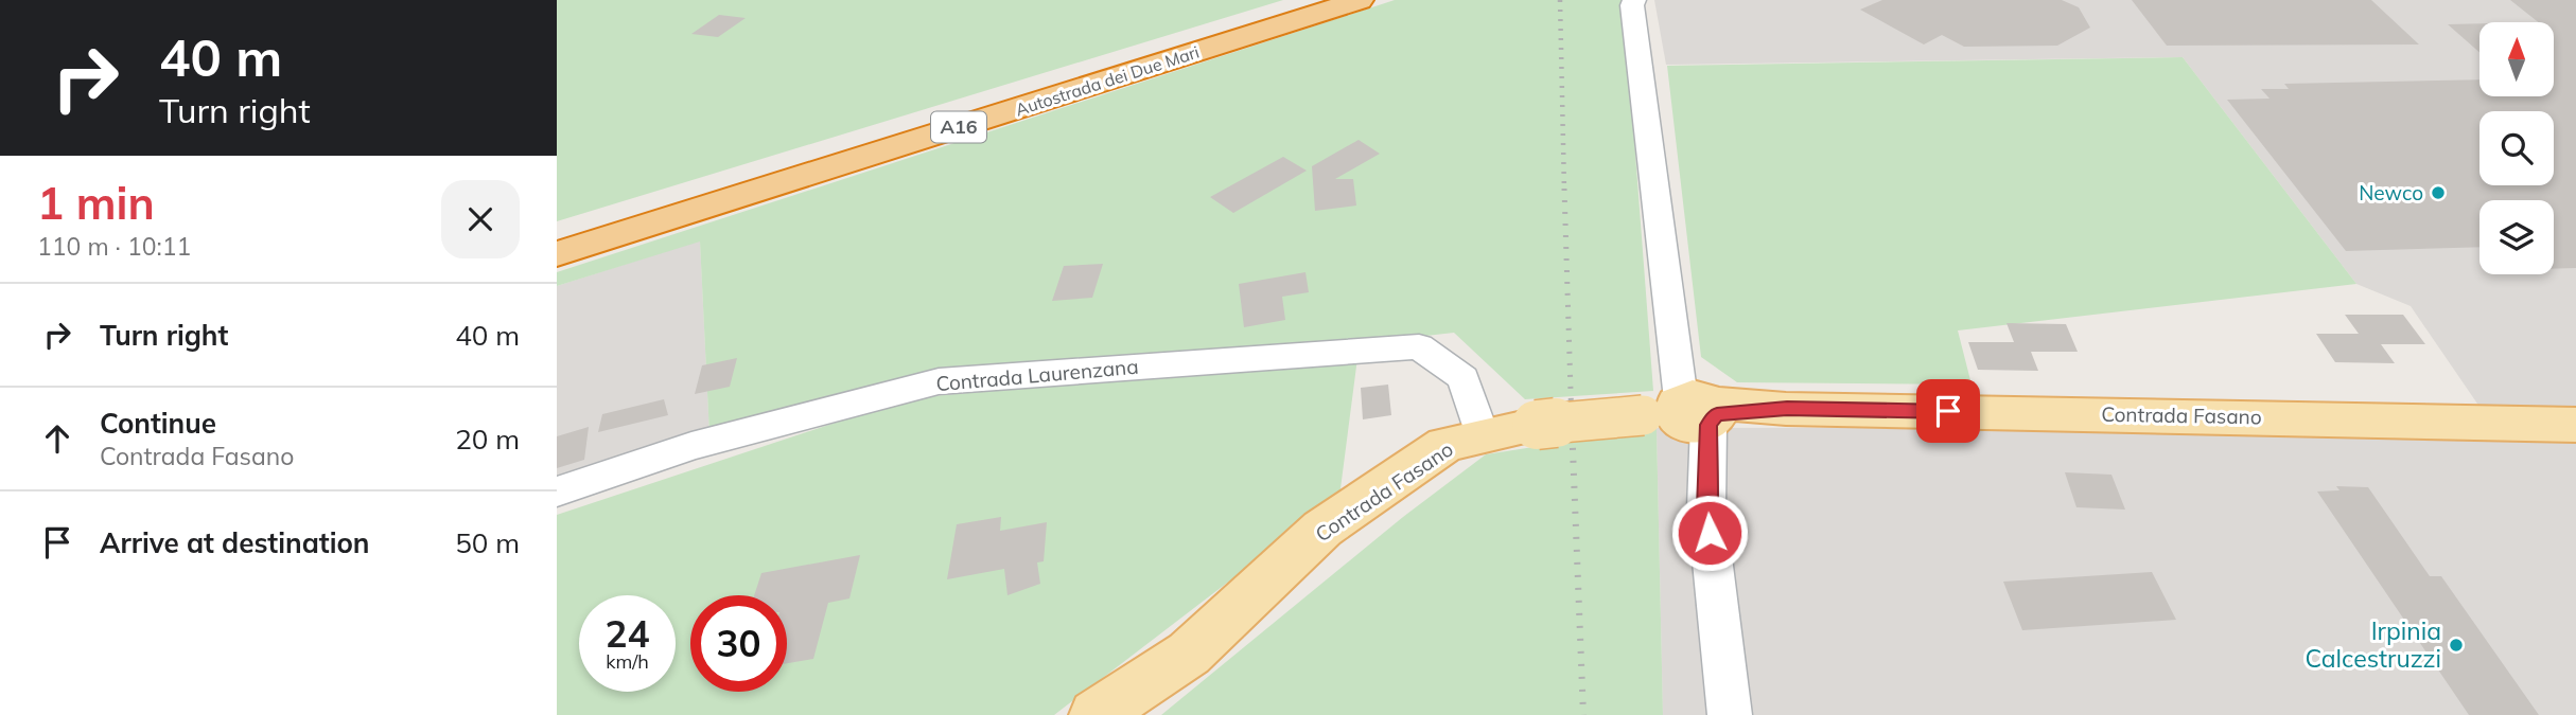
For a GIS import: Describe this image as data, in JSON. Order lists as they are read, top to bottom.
{
  "streets": {
    "highway": ["Autostrada dei Due Mari", "A16"],
    "main road": ["Contrada Fasano"],
    "street": ["Contrada Laurenzana"]
  },
  "crossings": [
    ["Contrada Laurenzana", "Contrada Fasano"]
  ],
  "places": ["Newco", "Irpinia Calcestruzzi"],
  "north": "top",
  "page": {
    "turn": ["40 m", "Turn right"],
    "heading": ["1 min", "110 m · 10:11"],
    "list": [
      {
        "name": "Turn right",
        "value": "40 m"
      },
      {
        "name": "Continue",
        "note": "Contrada Fasano",
        "value": "20 m"
      },
      {
        "name": "Arrive at destination",
        "value": "50 m"
      }
    ],
    "speed": "24 km/h",
    "limit": "30"
  }
}
